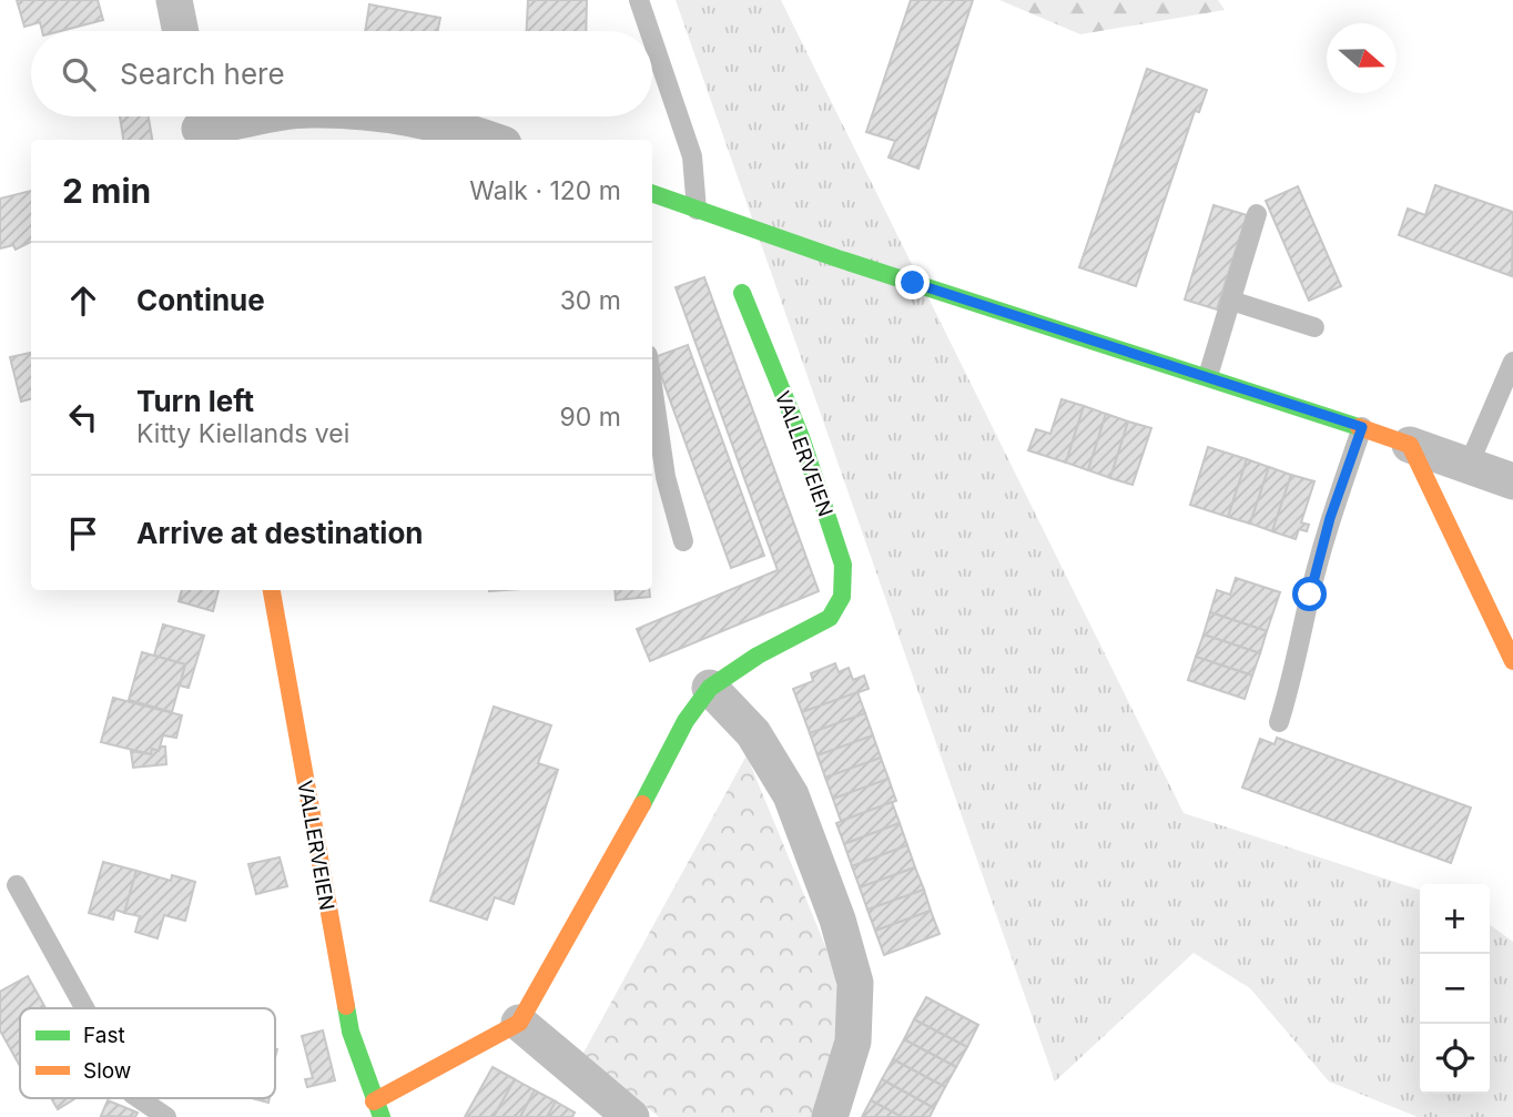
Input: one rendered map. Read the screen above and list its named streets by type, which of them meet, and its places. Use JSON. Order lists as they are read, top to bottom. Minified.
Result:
{"streets":{"street":["VALLERVEIEN"]},"legend":["Fast","Slow"],"north":"right","page":{"search":"Search here","heading":["2 min","Walk · 120 m"],"list":[["Continue","30 m"],["Turn left","Kitty Kiellands vei","90 m"],"Arrive at destination"],"map_buttons":["+","−"]}}
